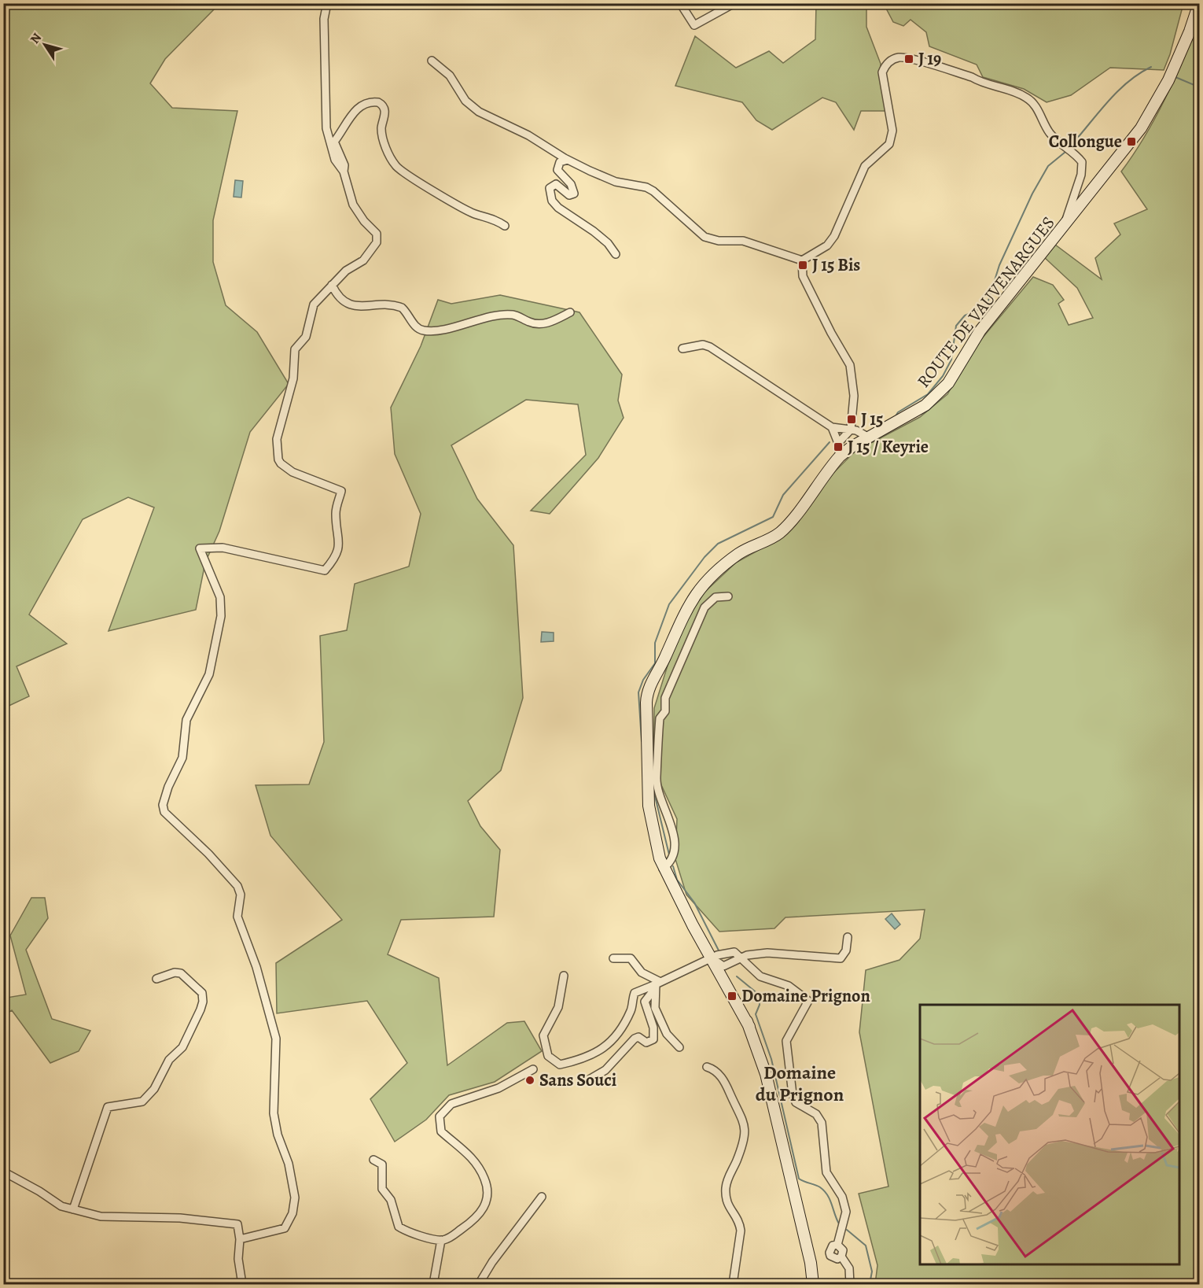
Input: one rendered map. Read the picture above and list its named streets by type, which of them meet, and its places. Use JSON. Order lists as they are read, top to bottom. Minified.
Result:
{"streets":{"main road":["ROUTE DE VAUVENARGUES"]},"districts":["Domaine du Prignon"],"places":{"transit":["J 19","Collongue","J 15 Bis","J 15","J 15 / Keyrie","Domaine Prignon"],"other":["Sans Souci"]},"north":"top left"}
